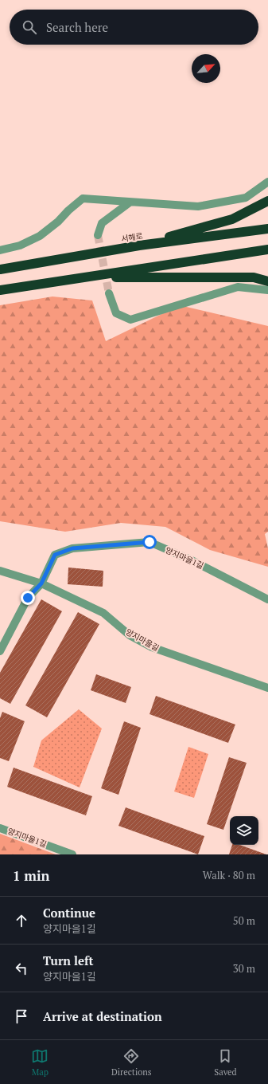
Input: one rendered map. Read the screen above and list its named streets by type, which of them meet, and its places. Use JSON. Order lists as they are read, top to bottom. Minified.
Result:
{"streets":{"highway":["서해로"],"street":["양지마을1길","양지마을길"]},"crossings":[["양지마을1길","양지마을길"]],"north":"top right","page":{"search":"Search here","heading":["1 min","Walk · 80 m"],"list":[["Continue","양지마을1길","50 m"],["Turn left","양지마을1길","30 m"],"Arrive at destination"],"nav":["Map","Directions","Saved"]}}
